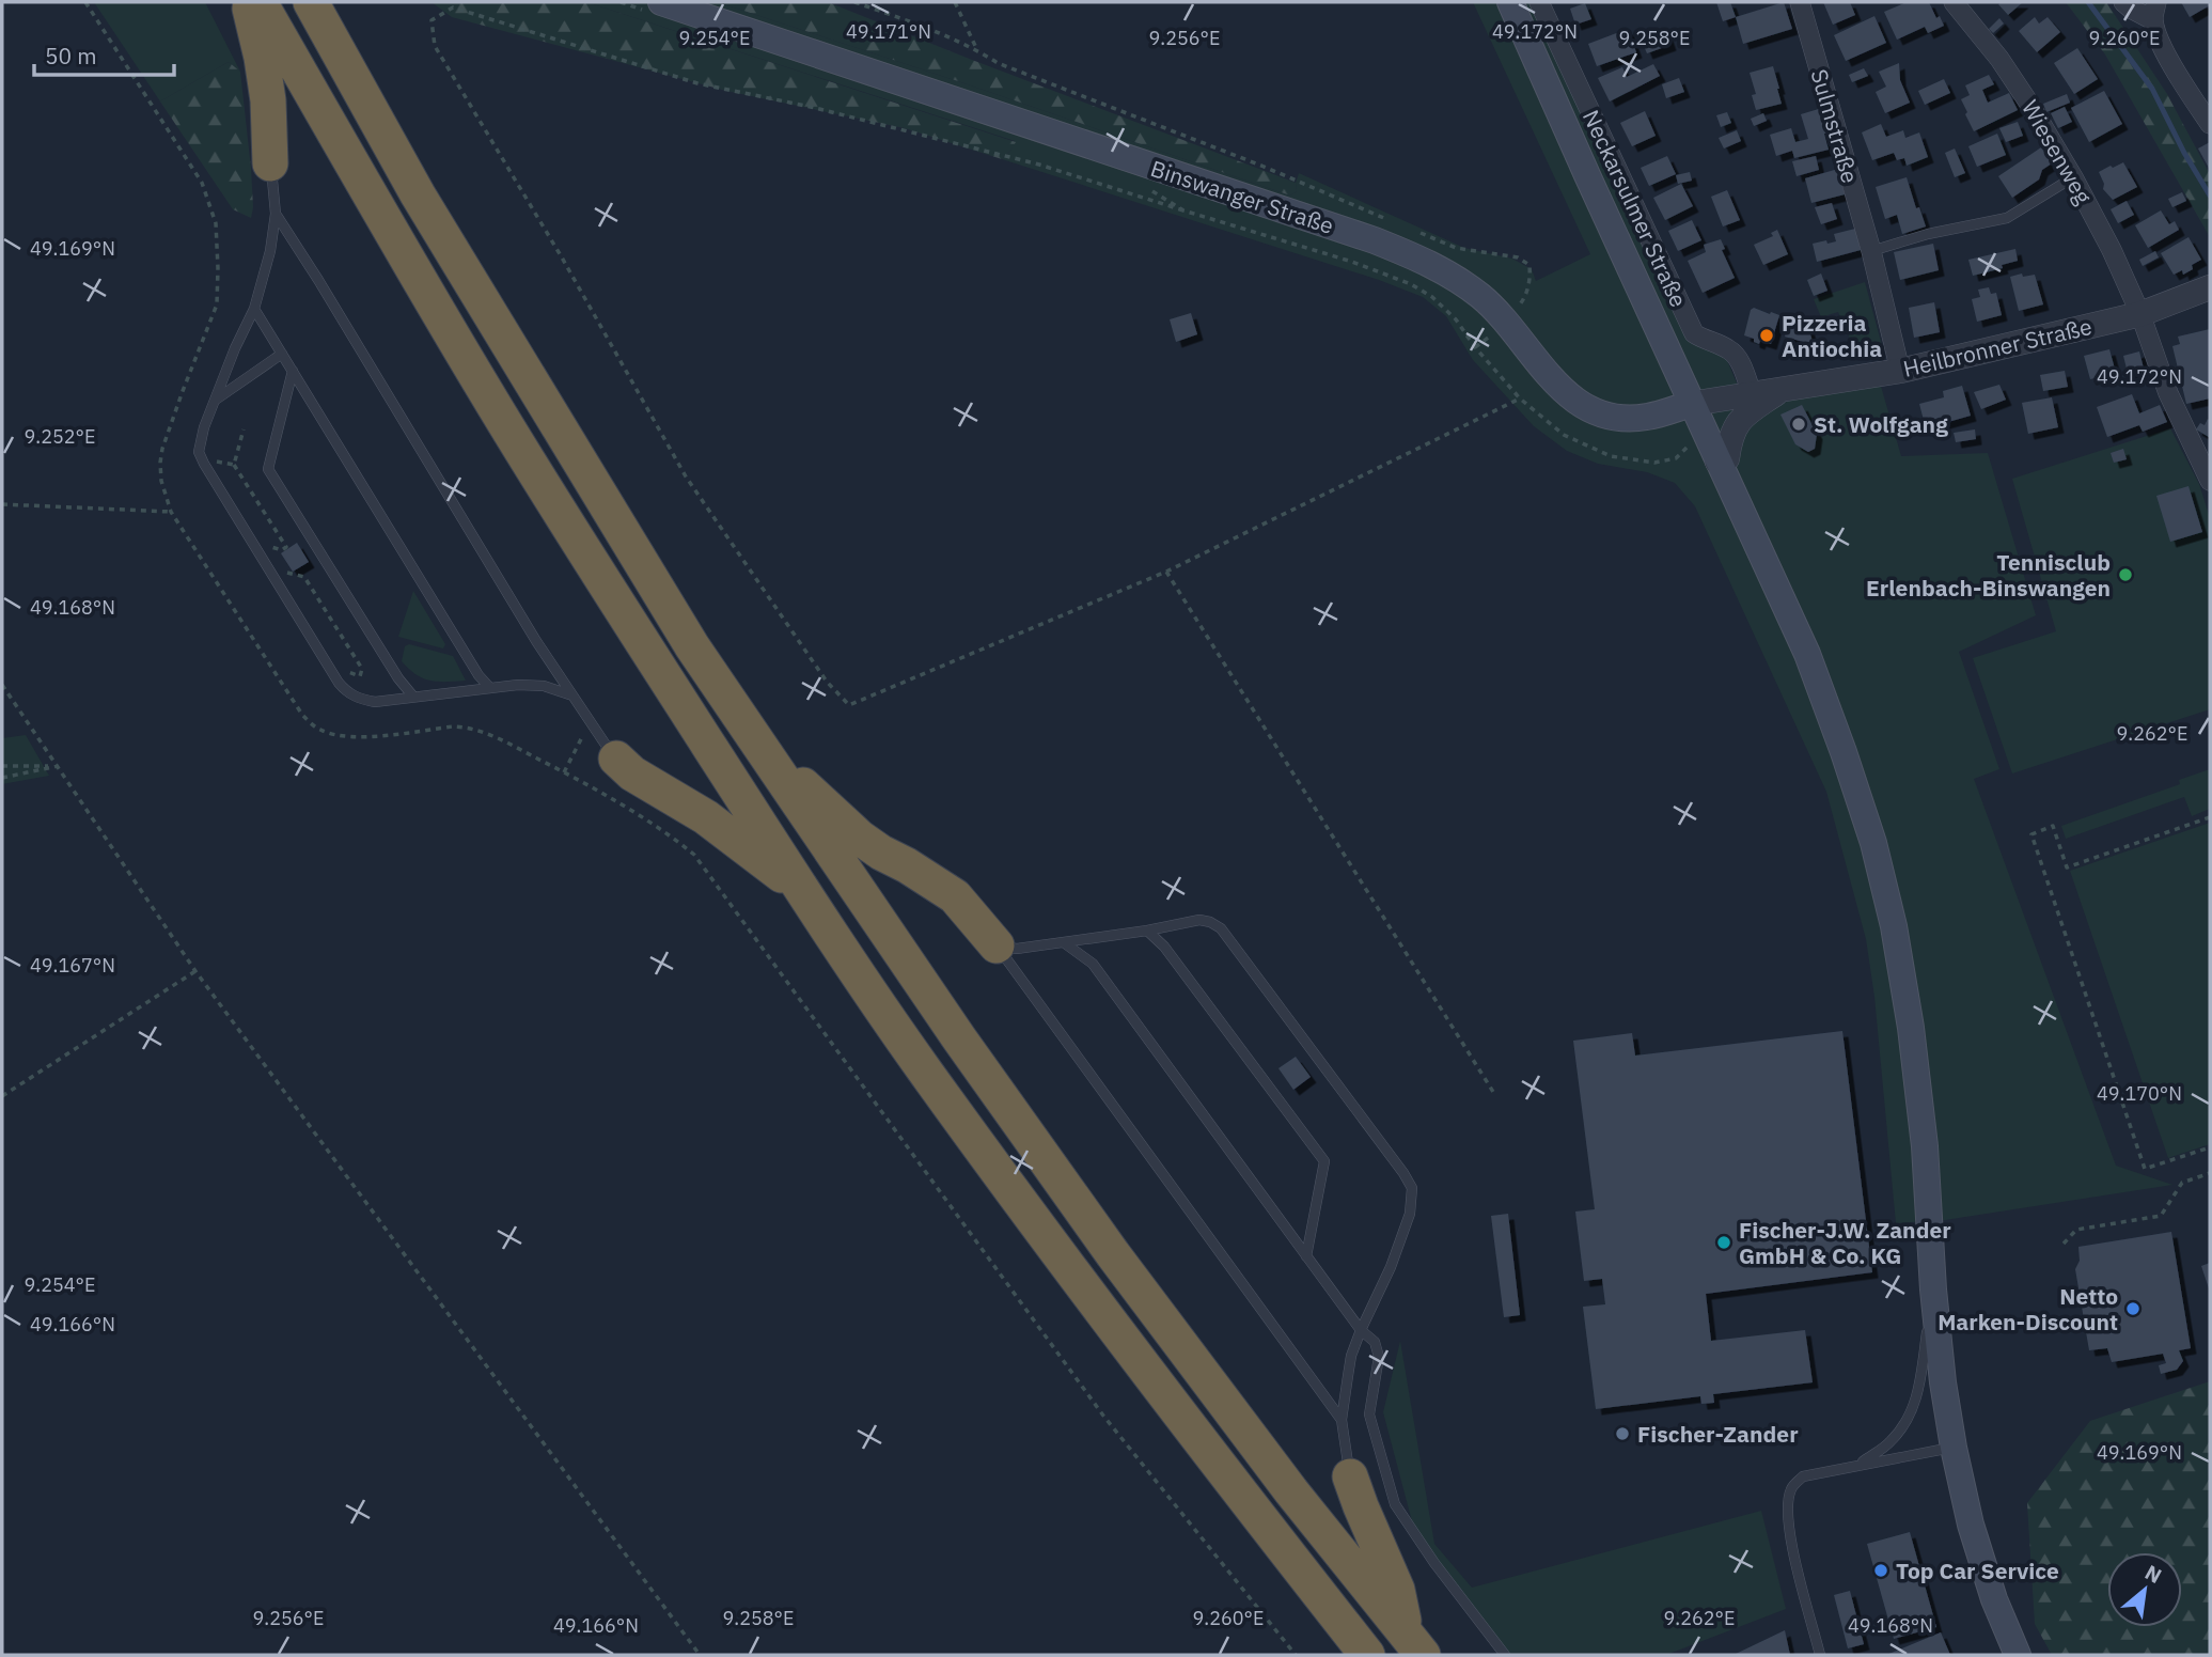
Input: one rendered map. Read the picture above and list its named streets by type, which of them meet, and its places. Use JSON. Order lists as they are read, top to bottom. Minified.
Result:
{"streets":{"main road":["Binswanger Straße"],"street":["Sulmstraße","Wiesenweg","Neckarsulmer Straße","Heilbronner Straße"]},"crossings":[["Sulmstraße","Heilbronner Straße"],["Wiesenweg","Heilbronner Straße"],["Binswanger Straße","Heilbronner Straße"],["Neckarsulmer Straße","Heilbronner Straße"]],"places":["Pizzeria Antiochia","St. Wolfgang","Tennisclub Erlenbach-Binswangen","Fischer-J.W. Zander GmbH & Co. KG","Netto Marken-Discount","Fischer-Zander","Top Car Service"],"scale_bar":"50 m","north":"top right","coordinates":["49.171°N","49.172°N","9.254°E","9.256°E","9.258°E","9.260°E","49.169°N","9.252°E","49.168°N","9.262°E","49.167°N","49.170°N","49.166°N"]}
